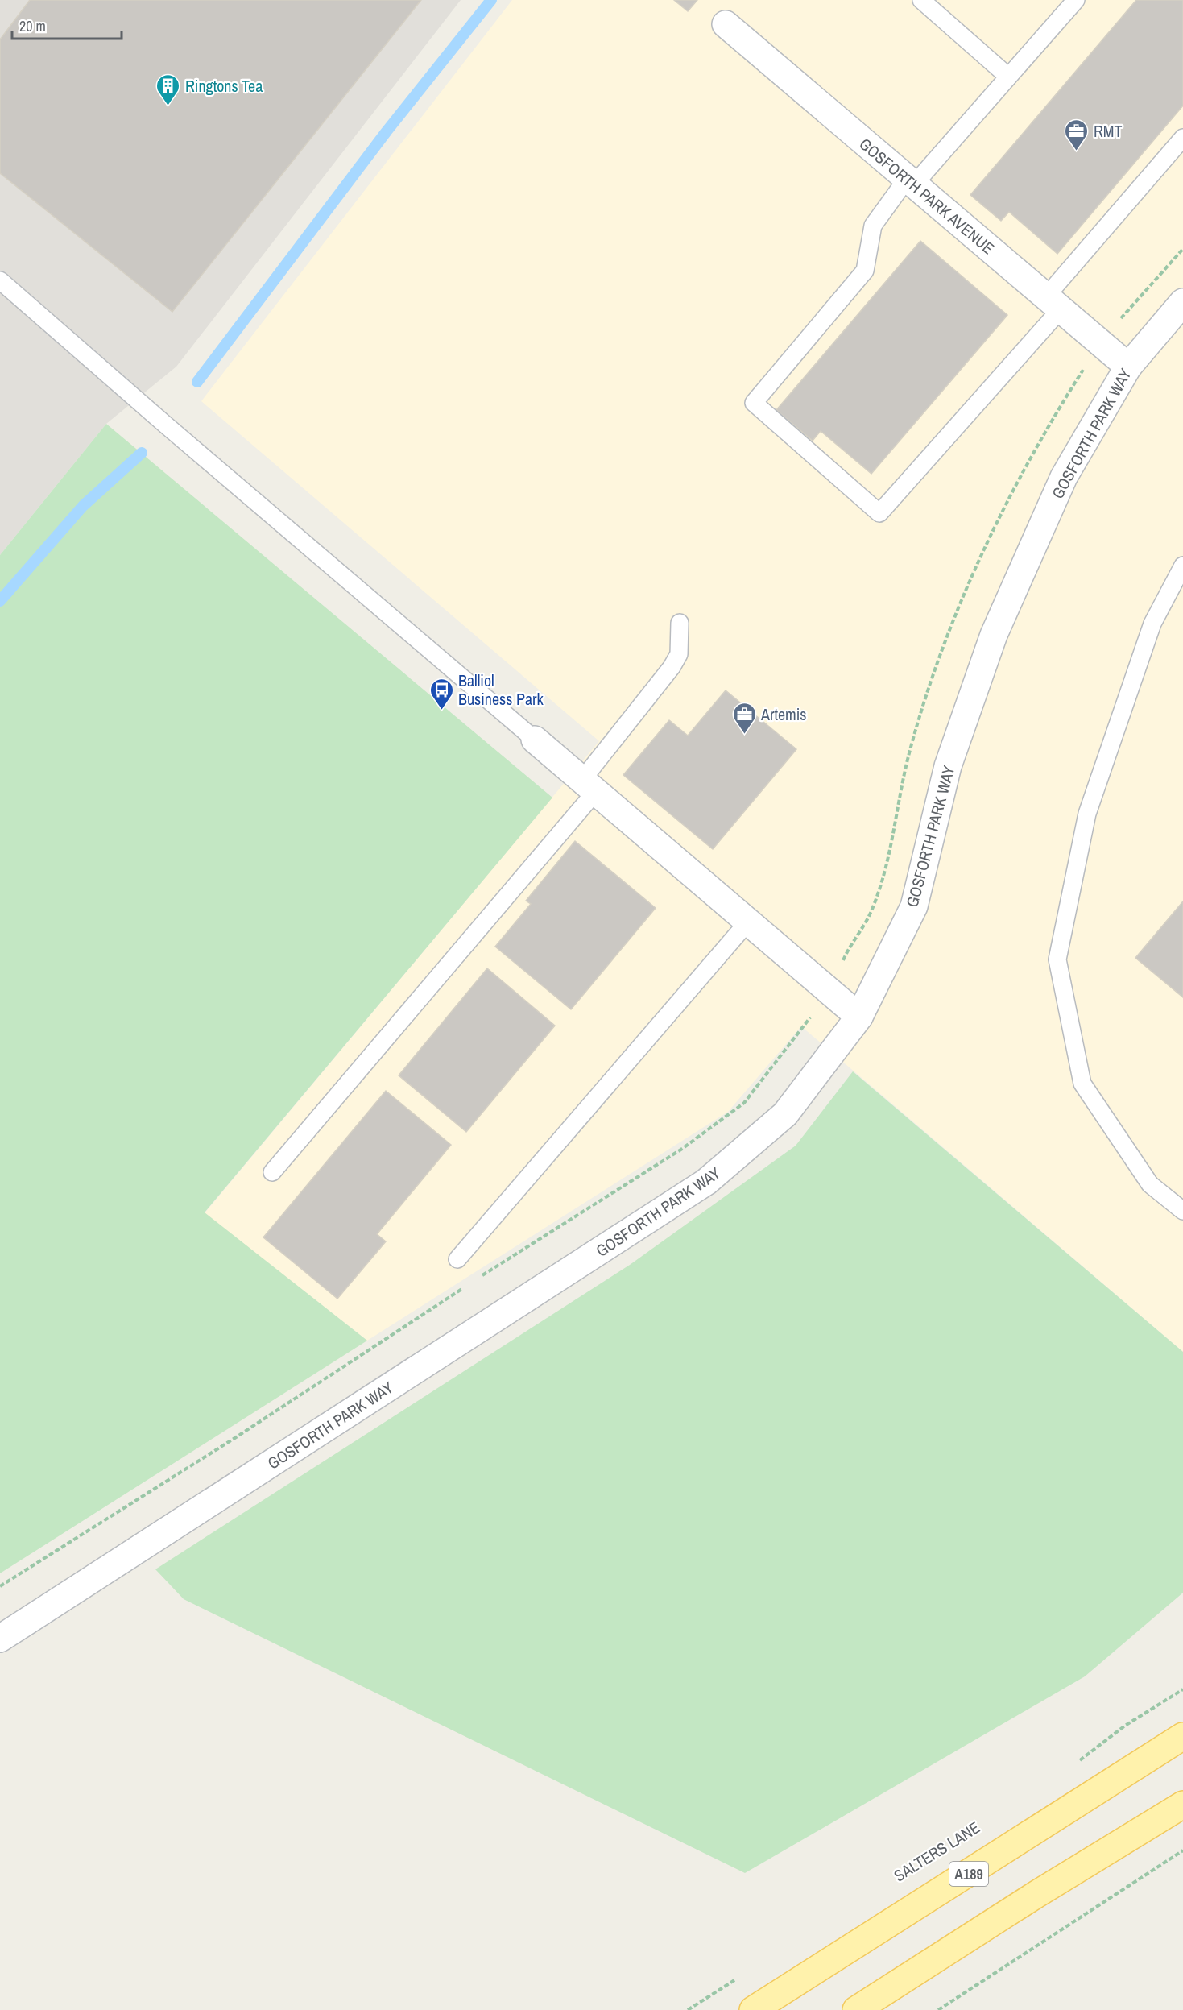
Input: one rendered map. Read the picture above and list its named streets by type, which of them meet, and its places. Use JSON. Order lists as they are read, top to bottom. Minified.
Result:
{"streets":{"main road":["A189"],"street":["GOSFORTH PARK AVENUE","GOSFORTH PARK WAY"]},"crossings":[["GOSFORTH PARK AVENUE","GOSFORTH PARK WAY"]],"places":{"building":["Ringtons Tea"],"office":["RMT","Artemis"],"bus stop":["Balliol Business Park"]},"scale_bar":"20 m"}
